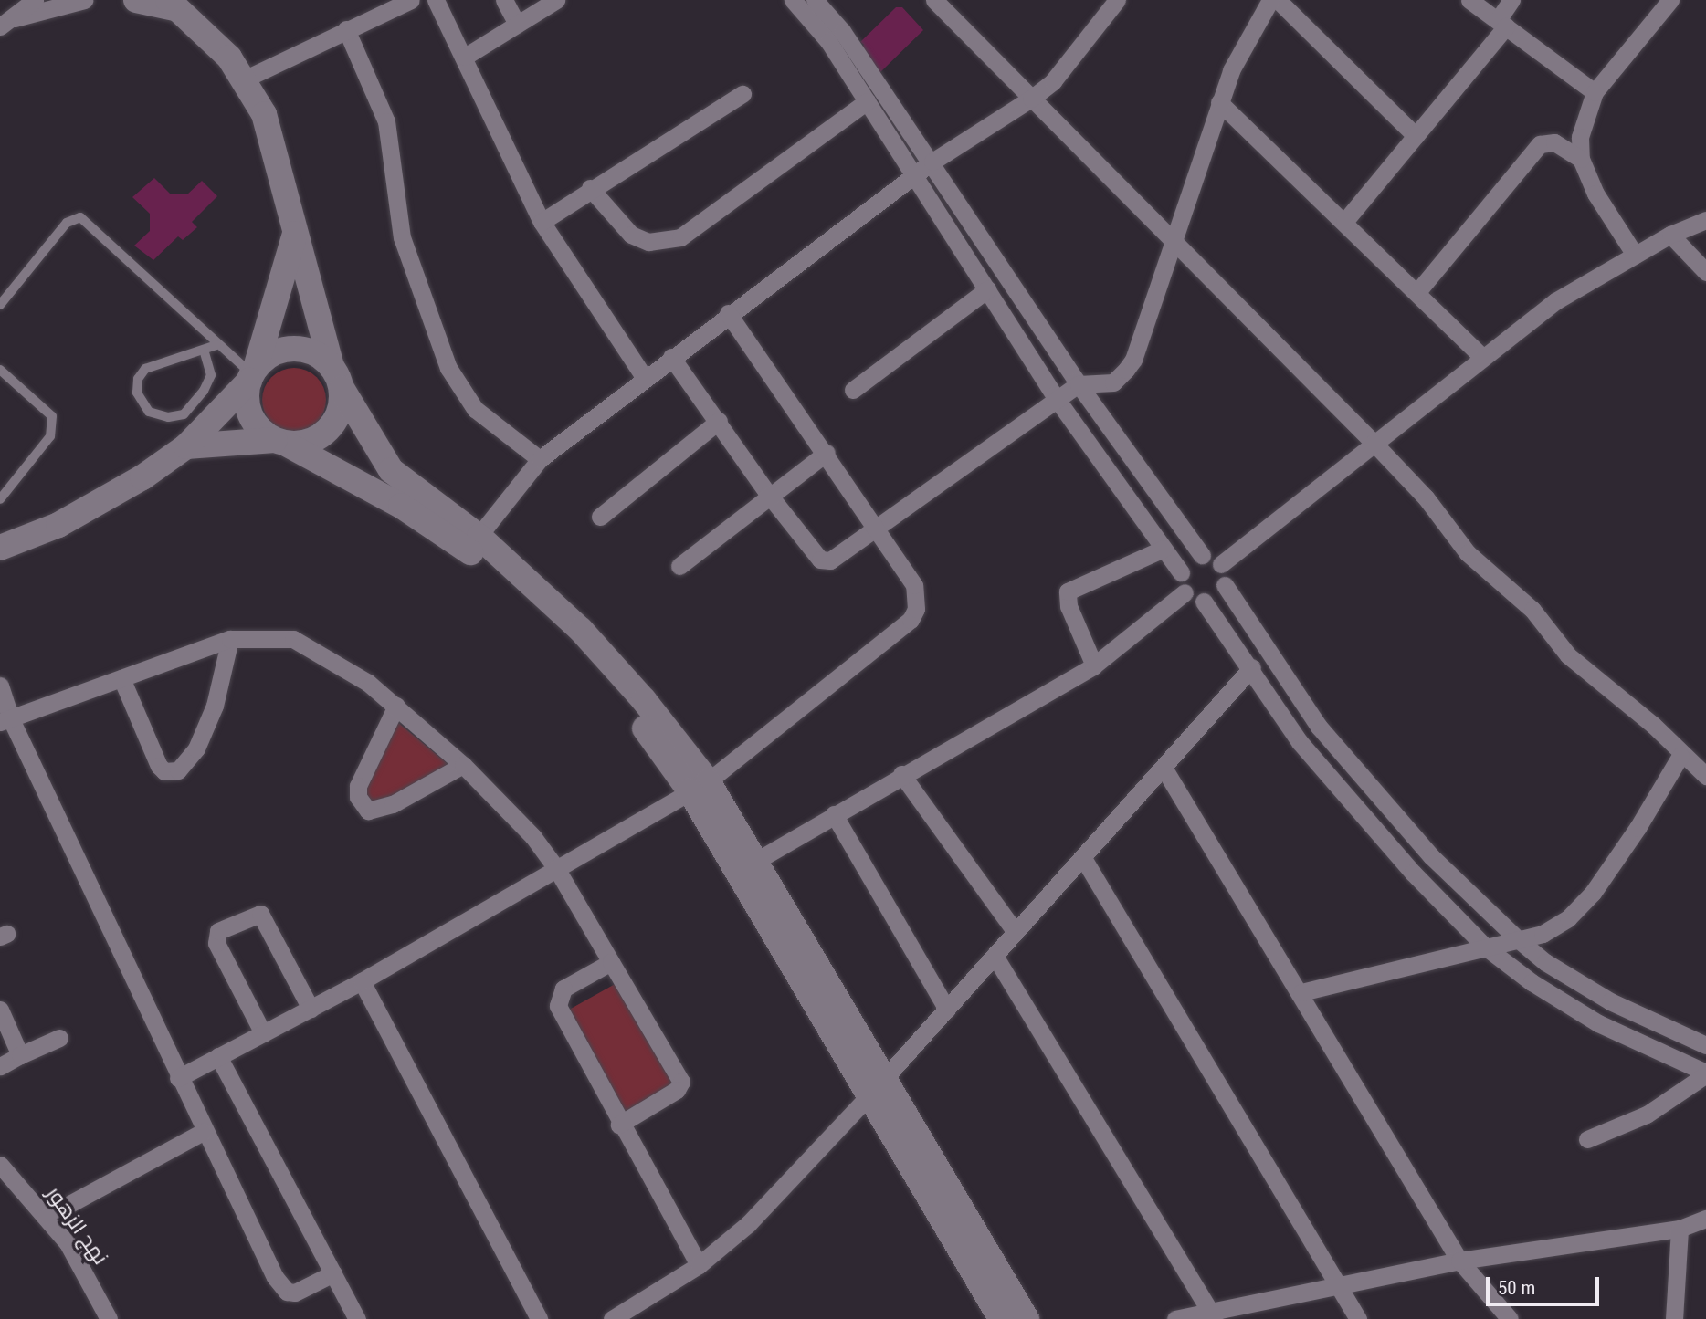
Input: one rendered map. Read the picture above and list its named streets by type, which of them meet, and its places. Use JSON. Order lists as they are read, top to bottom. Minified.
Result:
{"streets":{"street":["نهج الزهور"]},"scale_bar":"50 m"}
